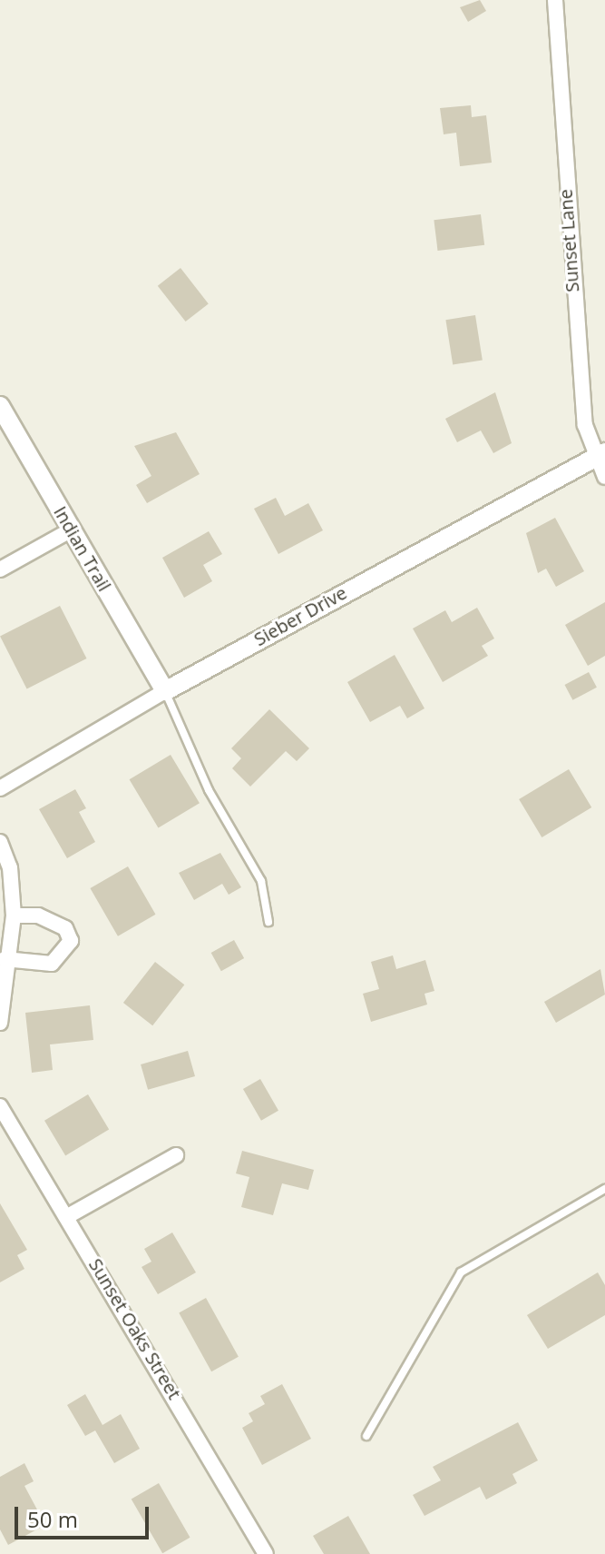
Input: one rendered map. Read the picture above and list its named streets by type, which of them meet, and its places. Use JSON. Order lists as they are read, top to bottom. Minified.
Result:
{"streets":{"street":["Sunset Lane","Indian Trail","Sieber Drive","Sunset Oaks Street"]},"crossings":[["Sunset Lane","Sieber Drive"],["Indian Trail","Sieber Drive"]],"scale_bar":"50 m"}
